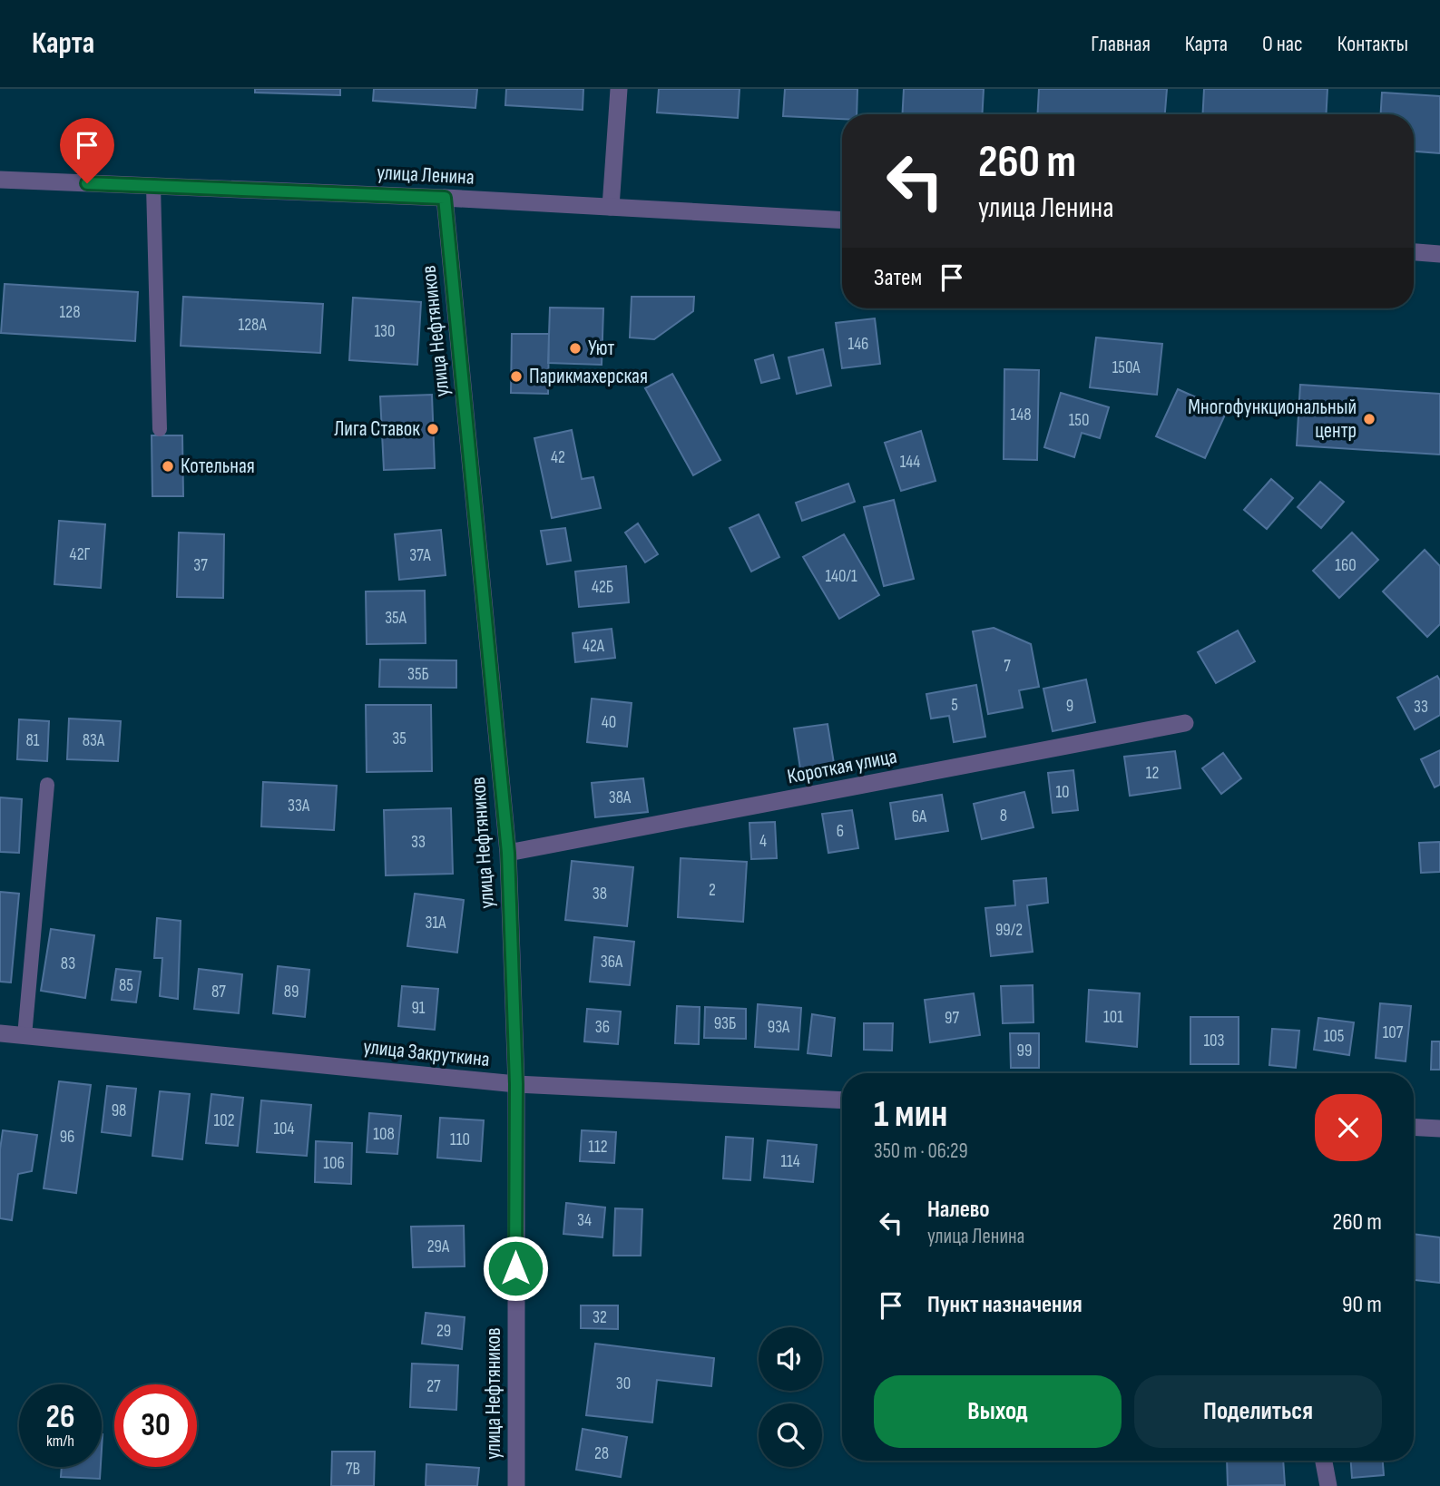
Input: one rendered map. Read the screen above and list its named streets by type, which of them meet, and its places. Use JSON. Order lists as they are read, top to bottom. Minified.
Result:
{"streets":{"street":["улица Ленина","улица Нефтяников","Короткая улица","улица Закруткина"]},"crossings":[["улица Ленина","улица Нефтяников"],["улица Нефтяников","Короткая улица"],["улица Нефтяников","улица Закруткина"]],"places":["Уют","Парикмахерская","Многофункциональный центр","Лига Ставок","Котельная"],"house_numbers":["128","128А","130","146","150А","148","150","42","144","42Г","37А","37","160","140/1","42Б","35А","42А","7","35Б","5","9","33","40","35","81","83А","12","10","38А","33А","8","6А","6","4","33","2","38","31А","99/2","36А","83","85","87","89","91","101","97","93Б","36","93А","107","105","103","99","98","102","104","108","96","110","112","114","106","34","29А","32","29","30","27","28","7В"],"page":{"header":"Карта","nav":["Главная","Карта","О нас","Контакты"],"turn":["260 m","улица Ленина"],"then":"Затем","heading":["1 мин","350 m · 06:29"],"list":[{"name":"Налево","note":"улица Ленина","value":"260 m"},{"name":"Пункт назначения","value":"90 m"}],"buttons":["Выход","Поделиться"],"speed":"26 km/h","limit":"30"}}
